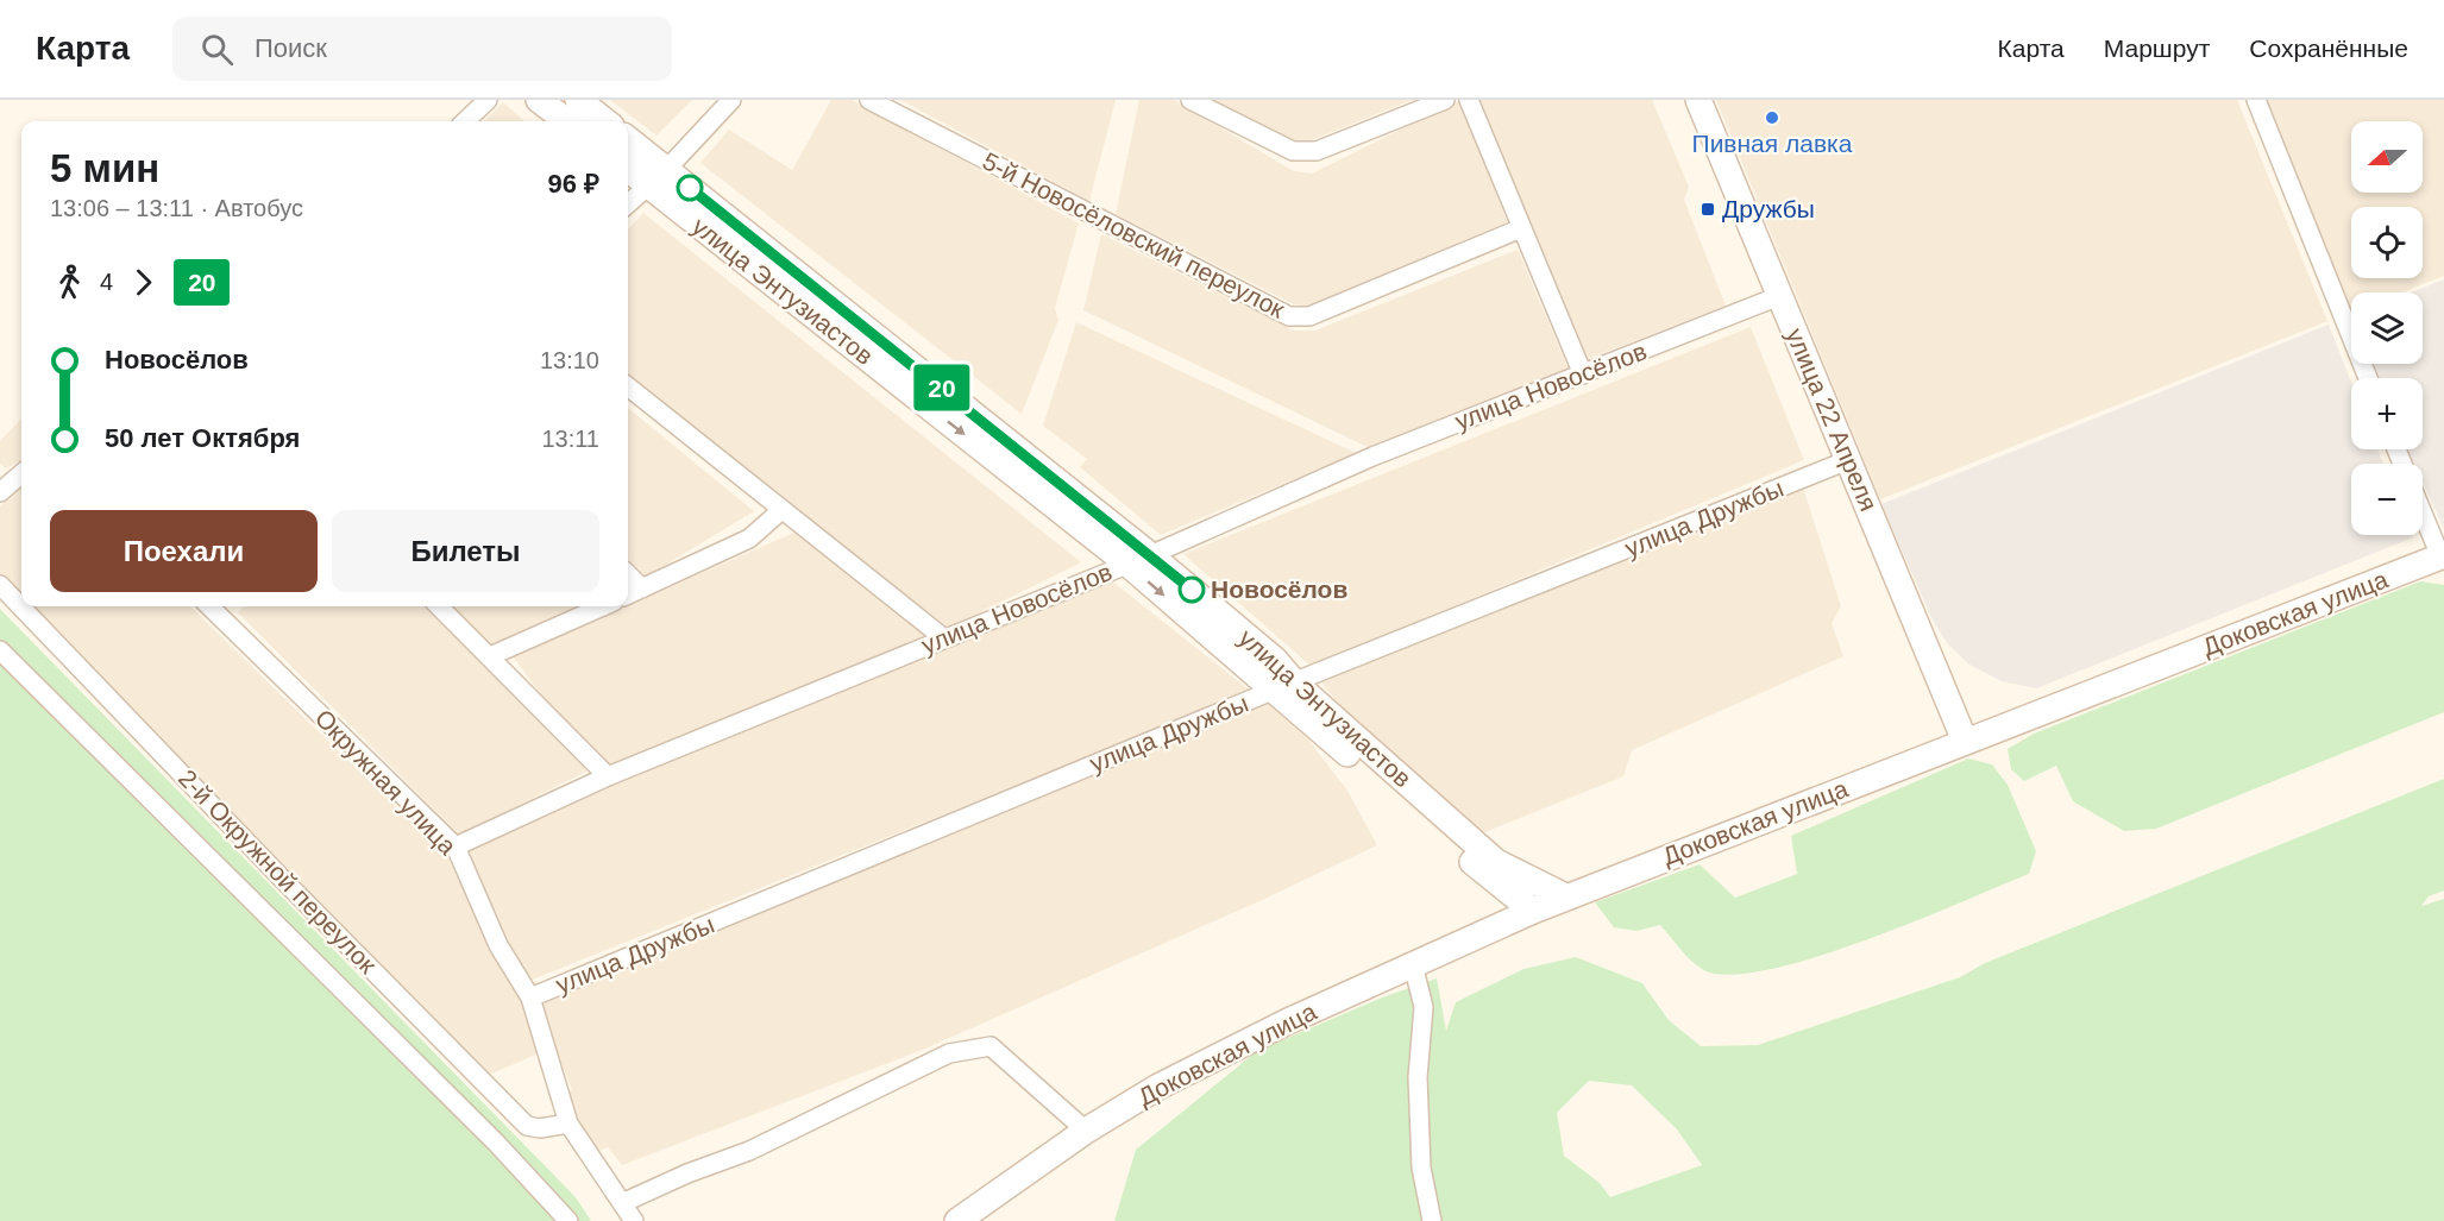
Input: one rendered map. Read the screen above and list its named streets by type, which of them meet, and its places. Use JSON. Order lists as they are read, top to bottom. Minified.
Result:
{"streets":{"main road":["улица Энтузиастов","улица 22 Апреля","Доковская улица"],"street":["5-й Новосёловский переулок","улица Новосёлов","улица Дружбы","Окружная улица","2-й Окружной переулок"]},"crossings":[["улица Энтузиастов","улица Новосёлов"],["улица Энтузиастов","улица Дружбы"],["улица Энтузиастов","Доковская улица"],["улица Новосёлов","улица 22 Апреля"],["улица Новосёлов","Окружная улица"],["улица 22 Апреля","улица Дружбы"],["улица 22 Апреля","Доковская улица"],["улица Дружбы","Окружная улица"],["Окружная улица","2-й Окружной переулок"]],"places":{"other":["Пивная лавка","Новосёлов"],"transit":["Дружбы"]},"lines":["bus line 20"],"north":"left","page":{"header":"Карта","search":"Поиск","nav":["Карта","Маршрут","Сохранённые"],"on_map":"20","map_buttons":["+","−"],"heading":["5 мин","13:06 – 13:11 · Автобус","96 ₽"],"legs":["4","20"],"list":[{"name":"Новосёлов","value":"13:10"},{"name":"50 лет Октября","value":"13:11"}],"buttons":["Поехали","Билеты"]}}
